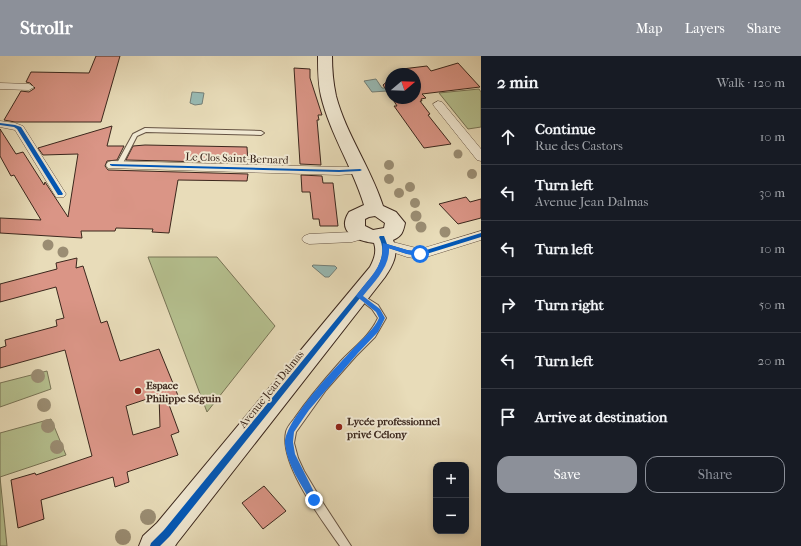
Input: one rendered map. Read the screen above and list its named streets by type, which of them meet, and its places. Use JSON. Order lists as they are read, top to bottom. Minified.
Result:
{"streets":{"street":["Le Clos Saint-Bernard","Avenue Jean Dalmas"]},"places":["Espace Philippe Séguin","Lycée professionnel privé Célony"],"north":"right","page":{"header":"Strollr","nav":["Map","Layers","Share"],"heading":["2 min","Walk · 120 m"],"list":[["Continue","Rue des Castors","10 m"],["Turn left","Avenue Jean Dalmas","30 m"],["Turn left","10 m"],["Turn right","50 m"],["Turn left","20 m"],"Arrive at destination"],"buttons":["Save","Share"],"map_buttons":["+","−"]}}
